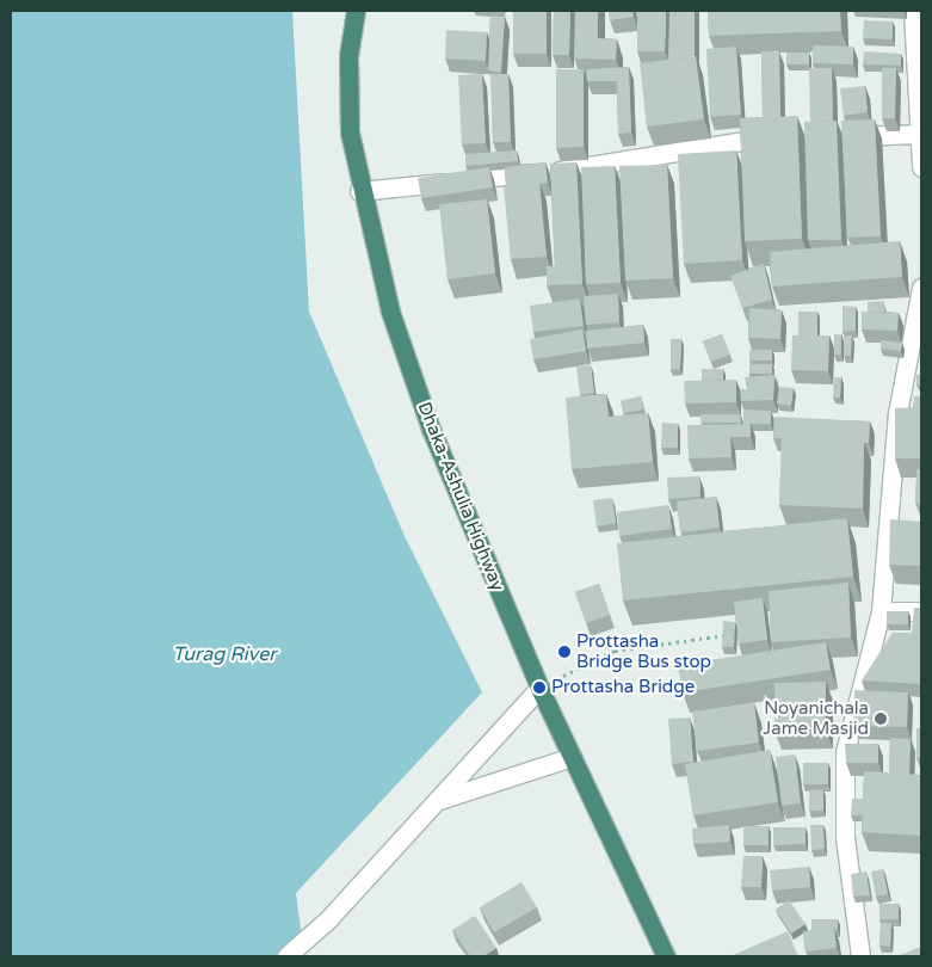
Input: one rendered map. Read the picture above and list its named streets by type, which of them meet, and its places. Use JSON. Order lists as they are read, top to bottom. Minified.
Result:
{"streets":{"highway":["Dhaka-Ashulia Highway"]},"water":["Turag River"],"places":["Prottasha Bridge Bus stop","Prottasha Bridge","Noyanichala Jame Masjid"]}
